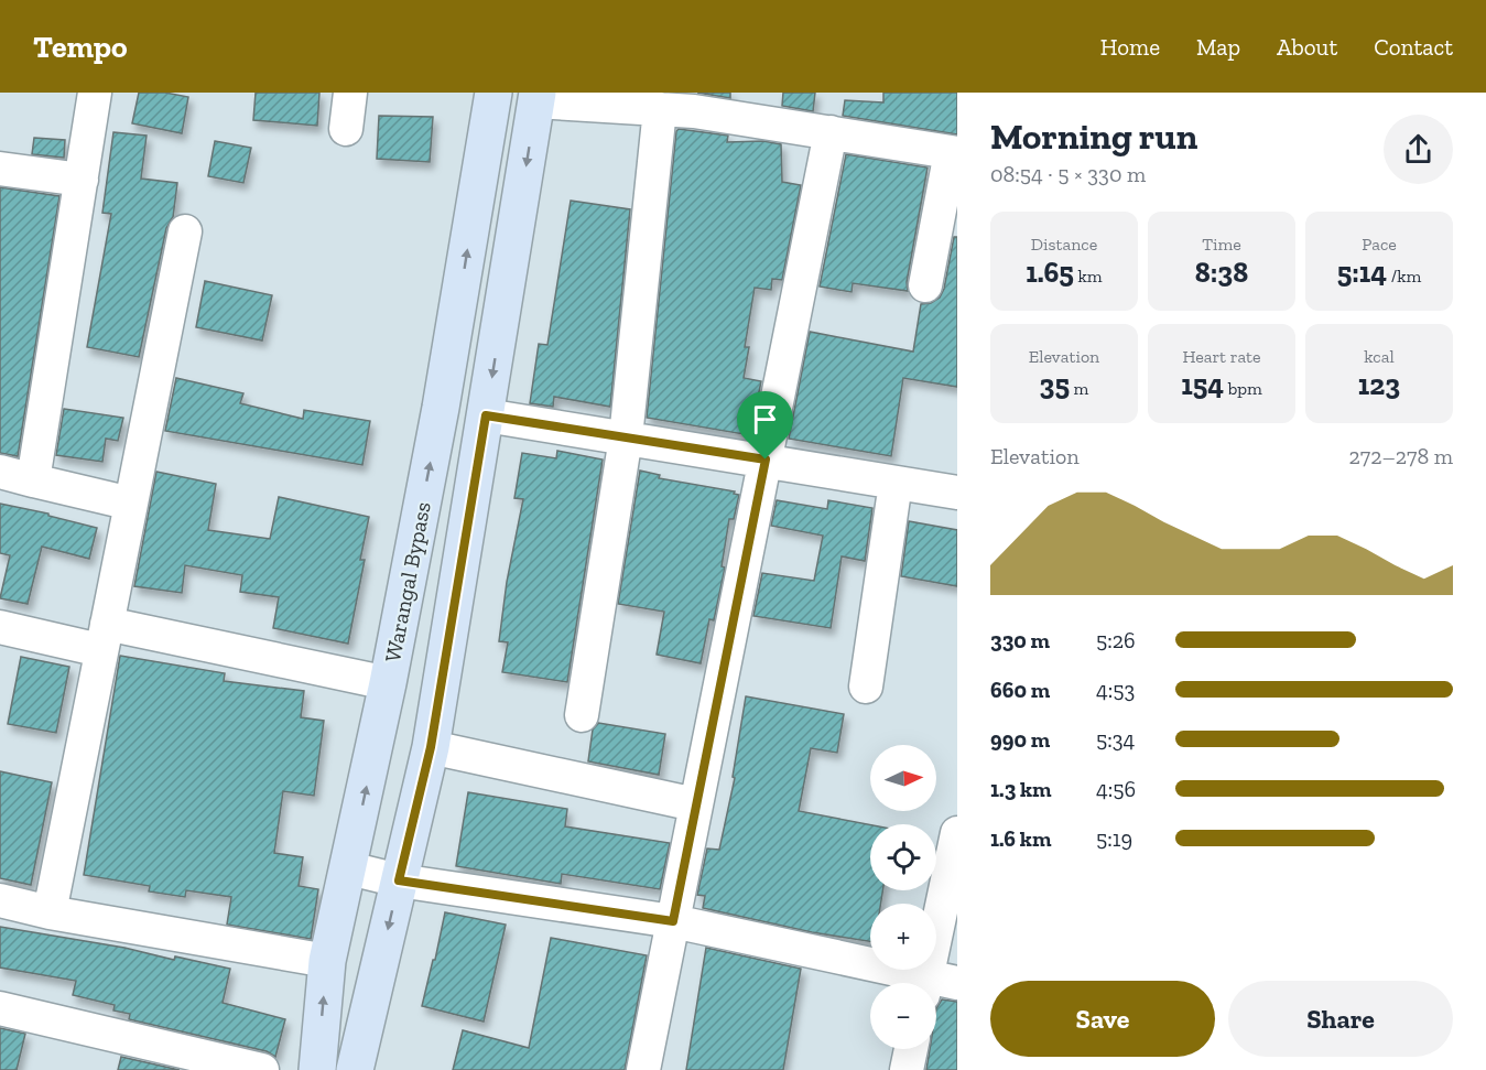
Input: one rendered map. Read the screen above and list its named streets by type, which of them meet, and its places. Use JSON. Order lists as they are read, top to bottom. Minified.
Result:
{"streets":{"main road":["Warangal Bypass"]},"north":"right","page":{"header":"Tempo","nav":["Home","Map","About","Contact"],"heading":["Morning run","08:54 · 5 × 330 m"],"stats":[["Distance","1.65 km"],["Time","8:38"],["Pace","5:14 /km"],["Elevation","35 m"],["Heart rate","154 bpm"],["kcal","123"]],"chart":["Elevation","272–278 m"],"list":[{"name":"330 m","note":"5:26"},{"name":"660 m","note":"4:53"},{"name":"990 m","note":"5:34"},{"name":"1.3 km","note":"4:56"},{"name":"1.6 km","note":"5:19"}],"map_buttons":["+","−"],"buttons":["Save","Share"]}}
